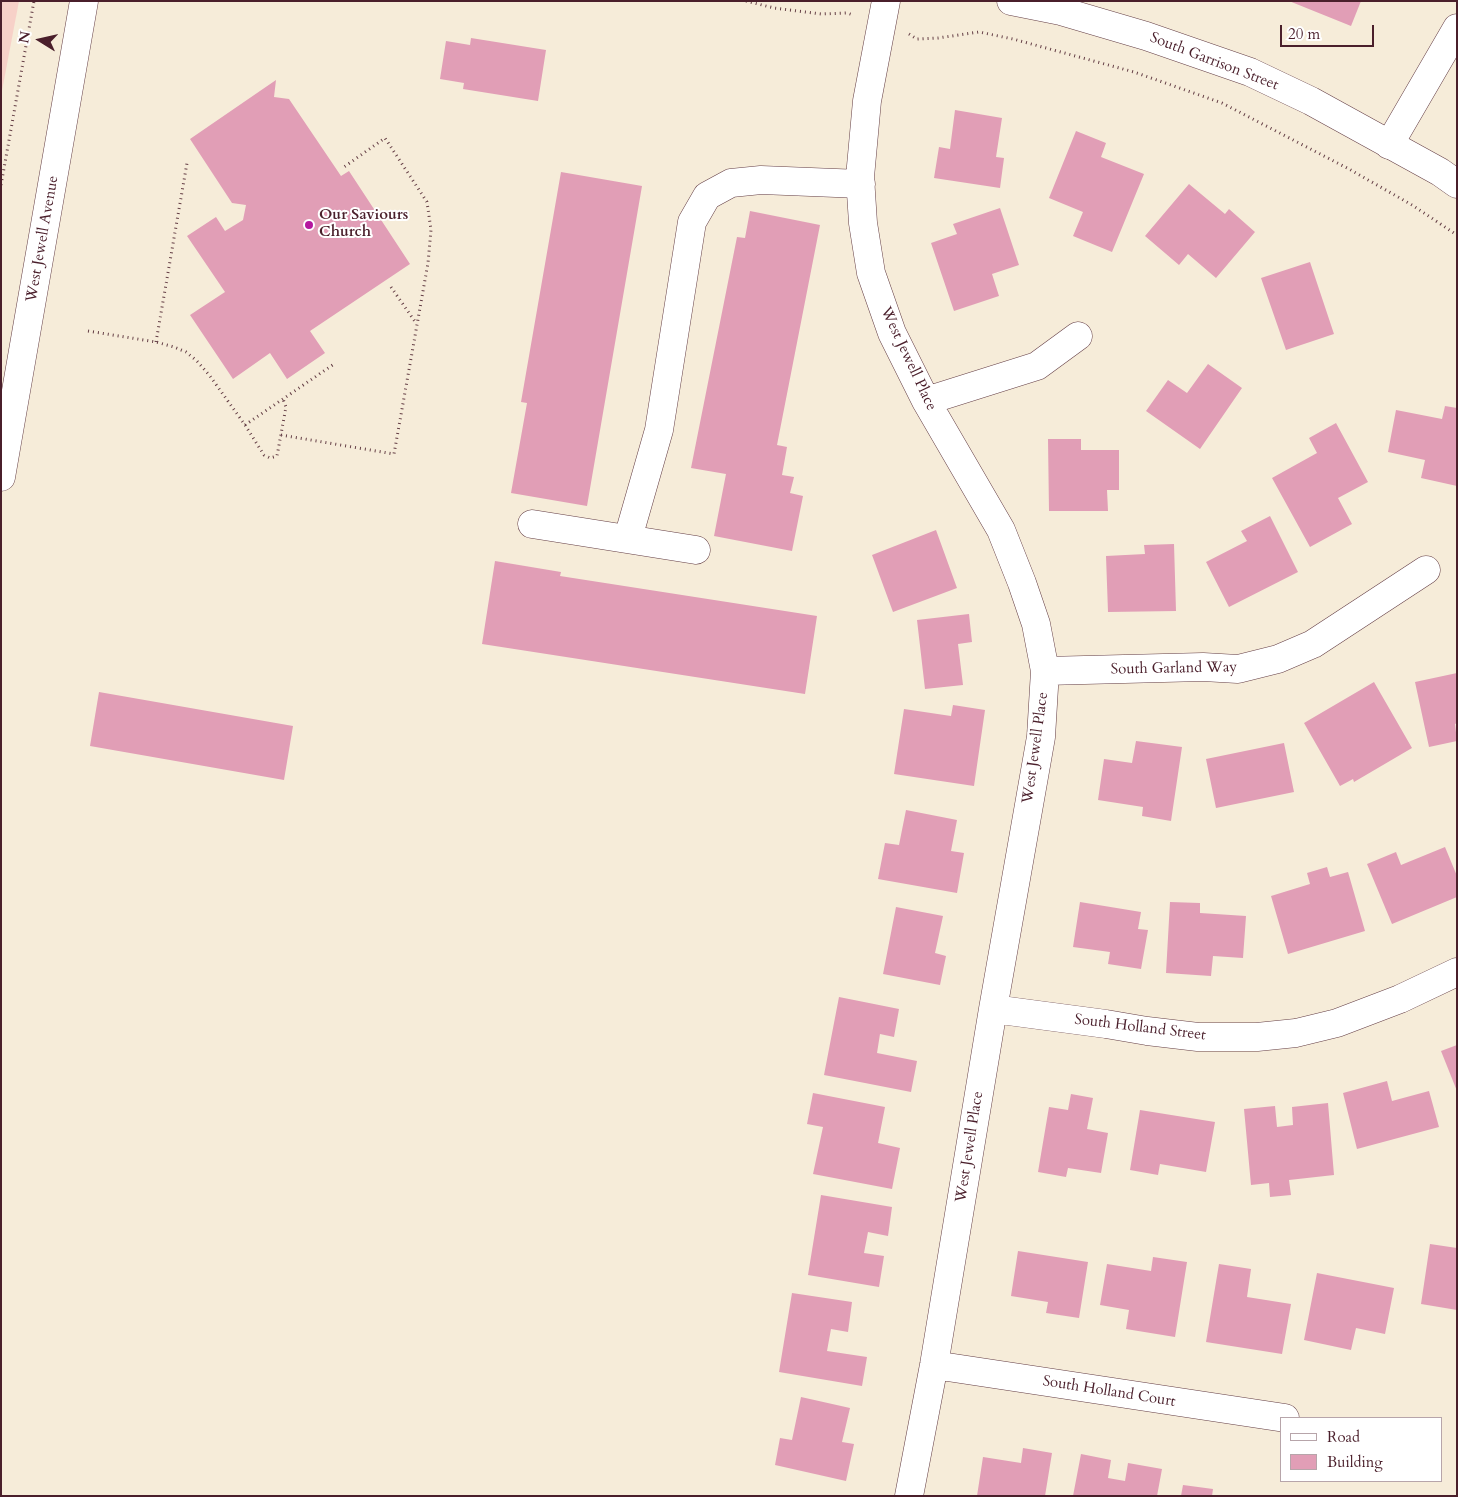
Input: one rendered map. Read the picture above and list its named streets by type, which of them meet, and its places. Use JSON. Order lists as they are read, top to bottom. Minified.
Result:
{"streets":{"street":["South Garrison Street","West Jewell Avenue","West Jewell Place","South Garland Way","South Holland Street","South Holland Court"]},"crossings":[["West Jewell Place","South Garland Way"],["West Jewell Place","South Holland Street"],["West Jewell Place","South Holland Court"]],"places":["Our Saviours Church"],"legend":["Road","Building"],"scale_bar":"20 m","north":"left"}
